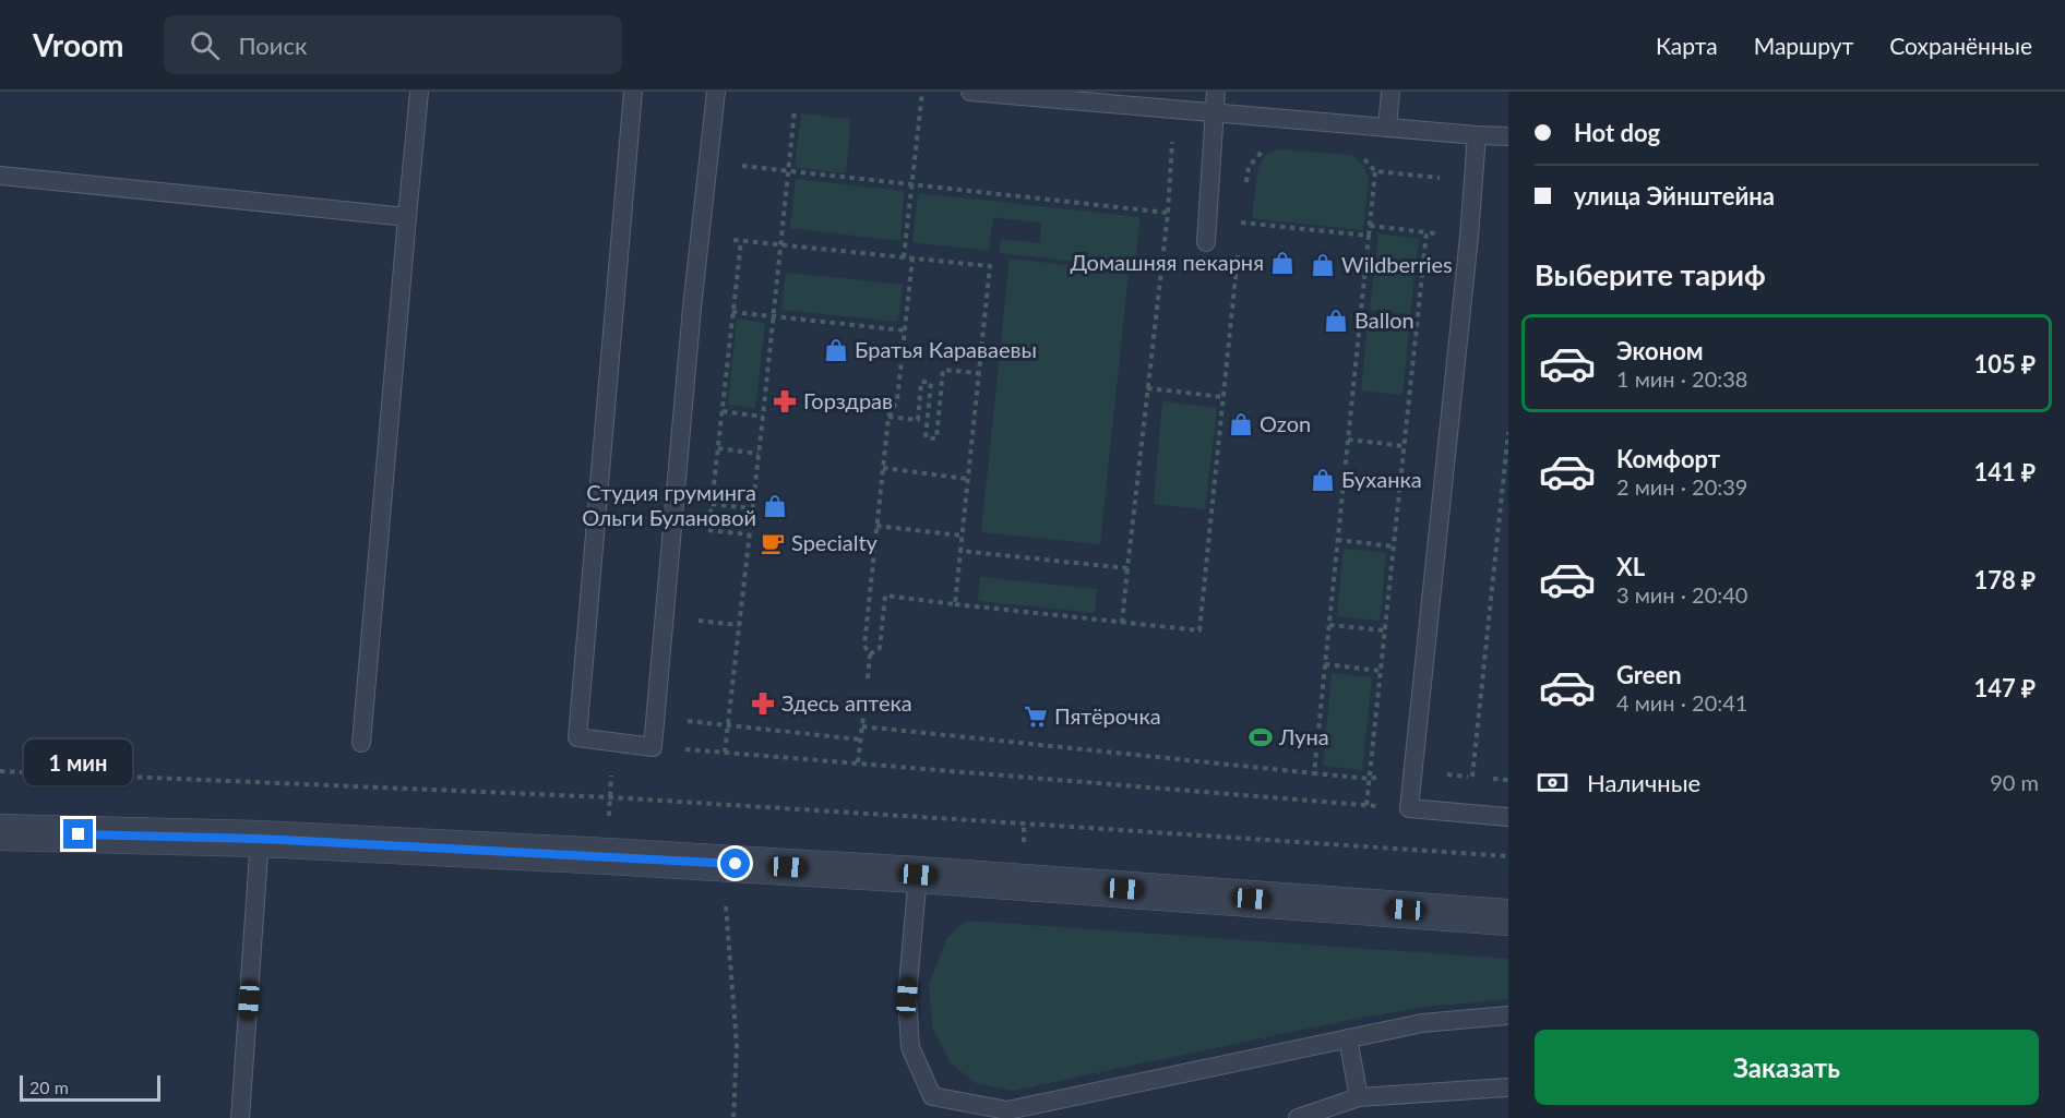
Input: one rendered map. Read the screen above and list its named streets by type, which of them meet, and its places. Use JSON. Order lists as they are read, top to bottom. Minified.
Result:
{"places":{"shop":["Домашняя пекарня","Wildberries","Ballon","Братья Караваевы","Ozon","Буханка","Студия груминга Ольги Булановой"],"pharmacy":["Горздрав","Здесь аптека"],"cafe":["Specialty"],"supermarket":["Пятёрочка"],"sports":["Луна"]},"scale_bar":"20 m","page":{"header":"Vroom","search":"Поиск","nav":["Карта","Маршрут","Сохранённые"],"banner":["Hot dog","улица Эйнштейна"],"heading":"Выберите тариф","list":[{"name":"Эконом","note":"1 мин · 20:38","value":"105 ₽"},{"name":"Комфорт","note":"2 мин · 20:39","value":"141 ₽"},{"name":"XL","note":"3 мин · 20:40","value":"178 ₽"},{"name":"Green","note":"4 мин · 20:41","value":"147 ₽"}],"bubble":"1 мин","pay":["Наличные","90 m"],"buttons":"Заказать","scale":"20 m"}}
